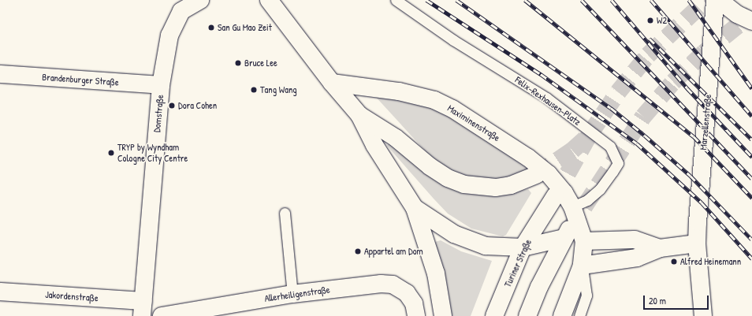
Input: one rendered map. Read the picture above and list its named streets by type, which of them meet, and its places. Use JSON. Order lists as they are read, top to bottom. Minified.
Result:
{"streets":{"street":["Brandenburger Straße","Domstraße","Marzellenstraße","Maximinenstraße","Turiner Straße","Allerheiligenstraße","Jakordenstraße"],"lane":["Felix-Rexhausen-Platz"]},"crossings":[["Brandenburger Straße","Domstraße"],["Felix-Rexhausen-Platz","Maximinenstraße"],["Domstraße","Jakordenstraße"]],"places":["W2","San Gu Mao Zeit","Bruce Lee","Tang Wang","Dora Cohen","TRYP by Wyndham Cologne City Centre","Appartel am Dom","Alfred Heinemann"],"scale_bar":"20 m"}
